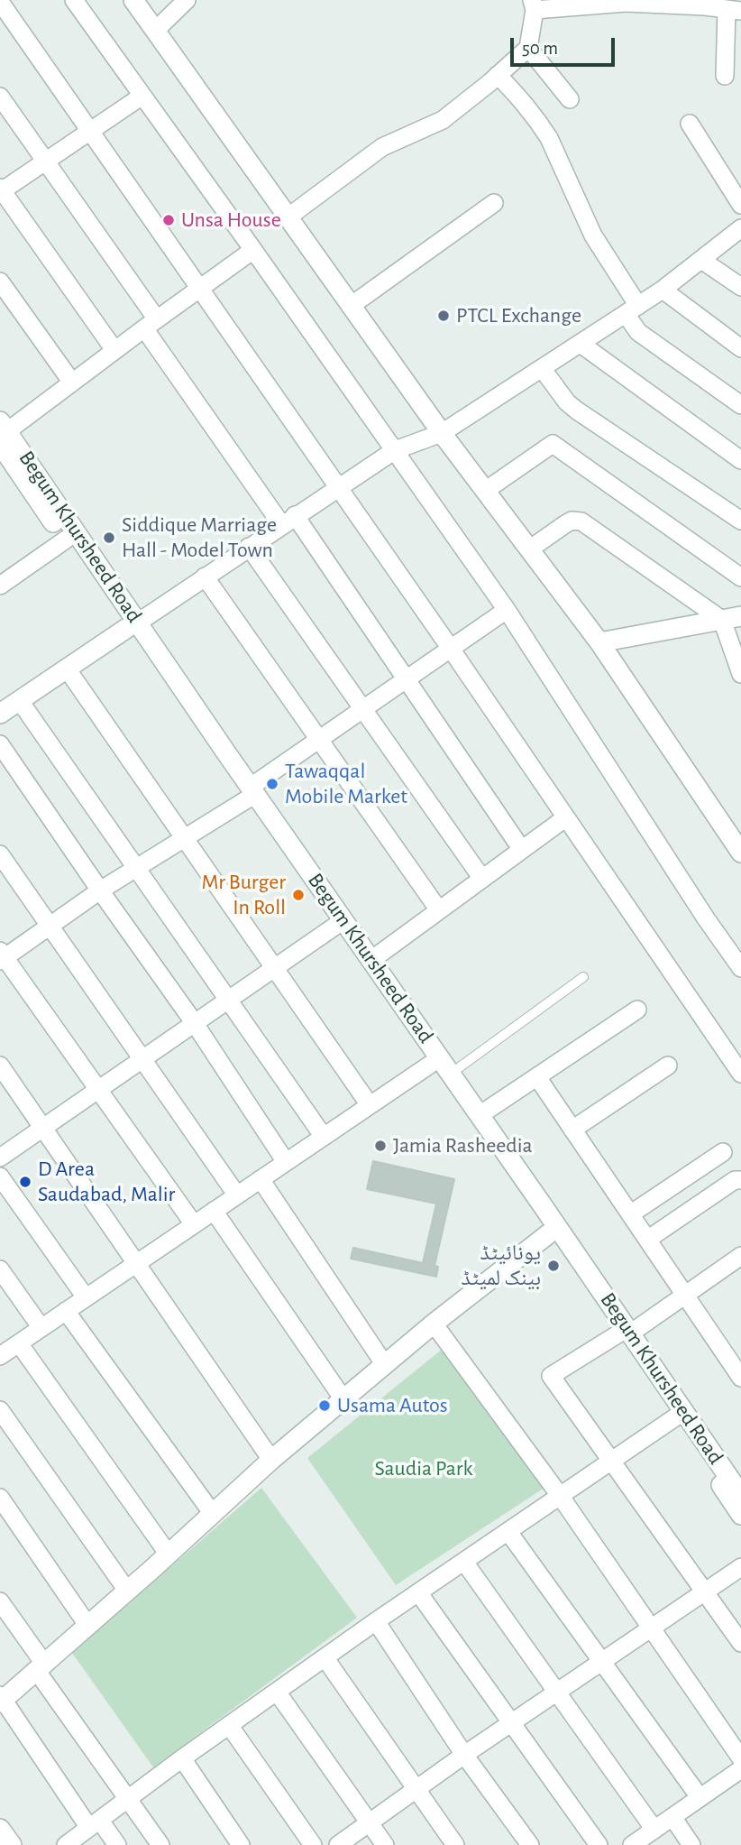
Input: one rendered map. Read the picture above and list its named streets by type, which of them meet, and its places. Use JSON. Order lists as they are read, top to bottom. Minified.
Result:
{"streets":{"main road":["Begum Khursheed Road"]},"parks":["Saudia Park"],"places":["Unsa House","PTCL Exchange","Siddique Marriage Hall - Model Town","Tawaqqal Mobile Market","Mr Burger In Roll","Jamia Rasheedia","D Area Saudabad, Malir","یونائیٹڈ بینک لمیٹڈ","Usama Autos"],"scale_bar":"50 m"}
